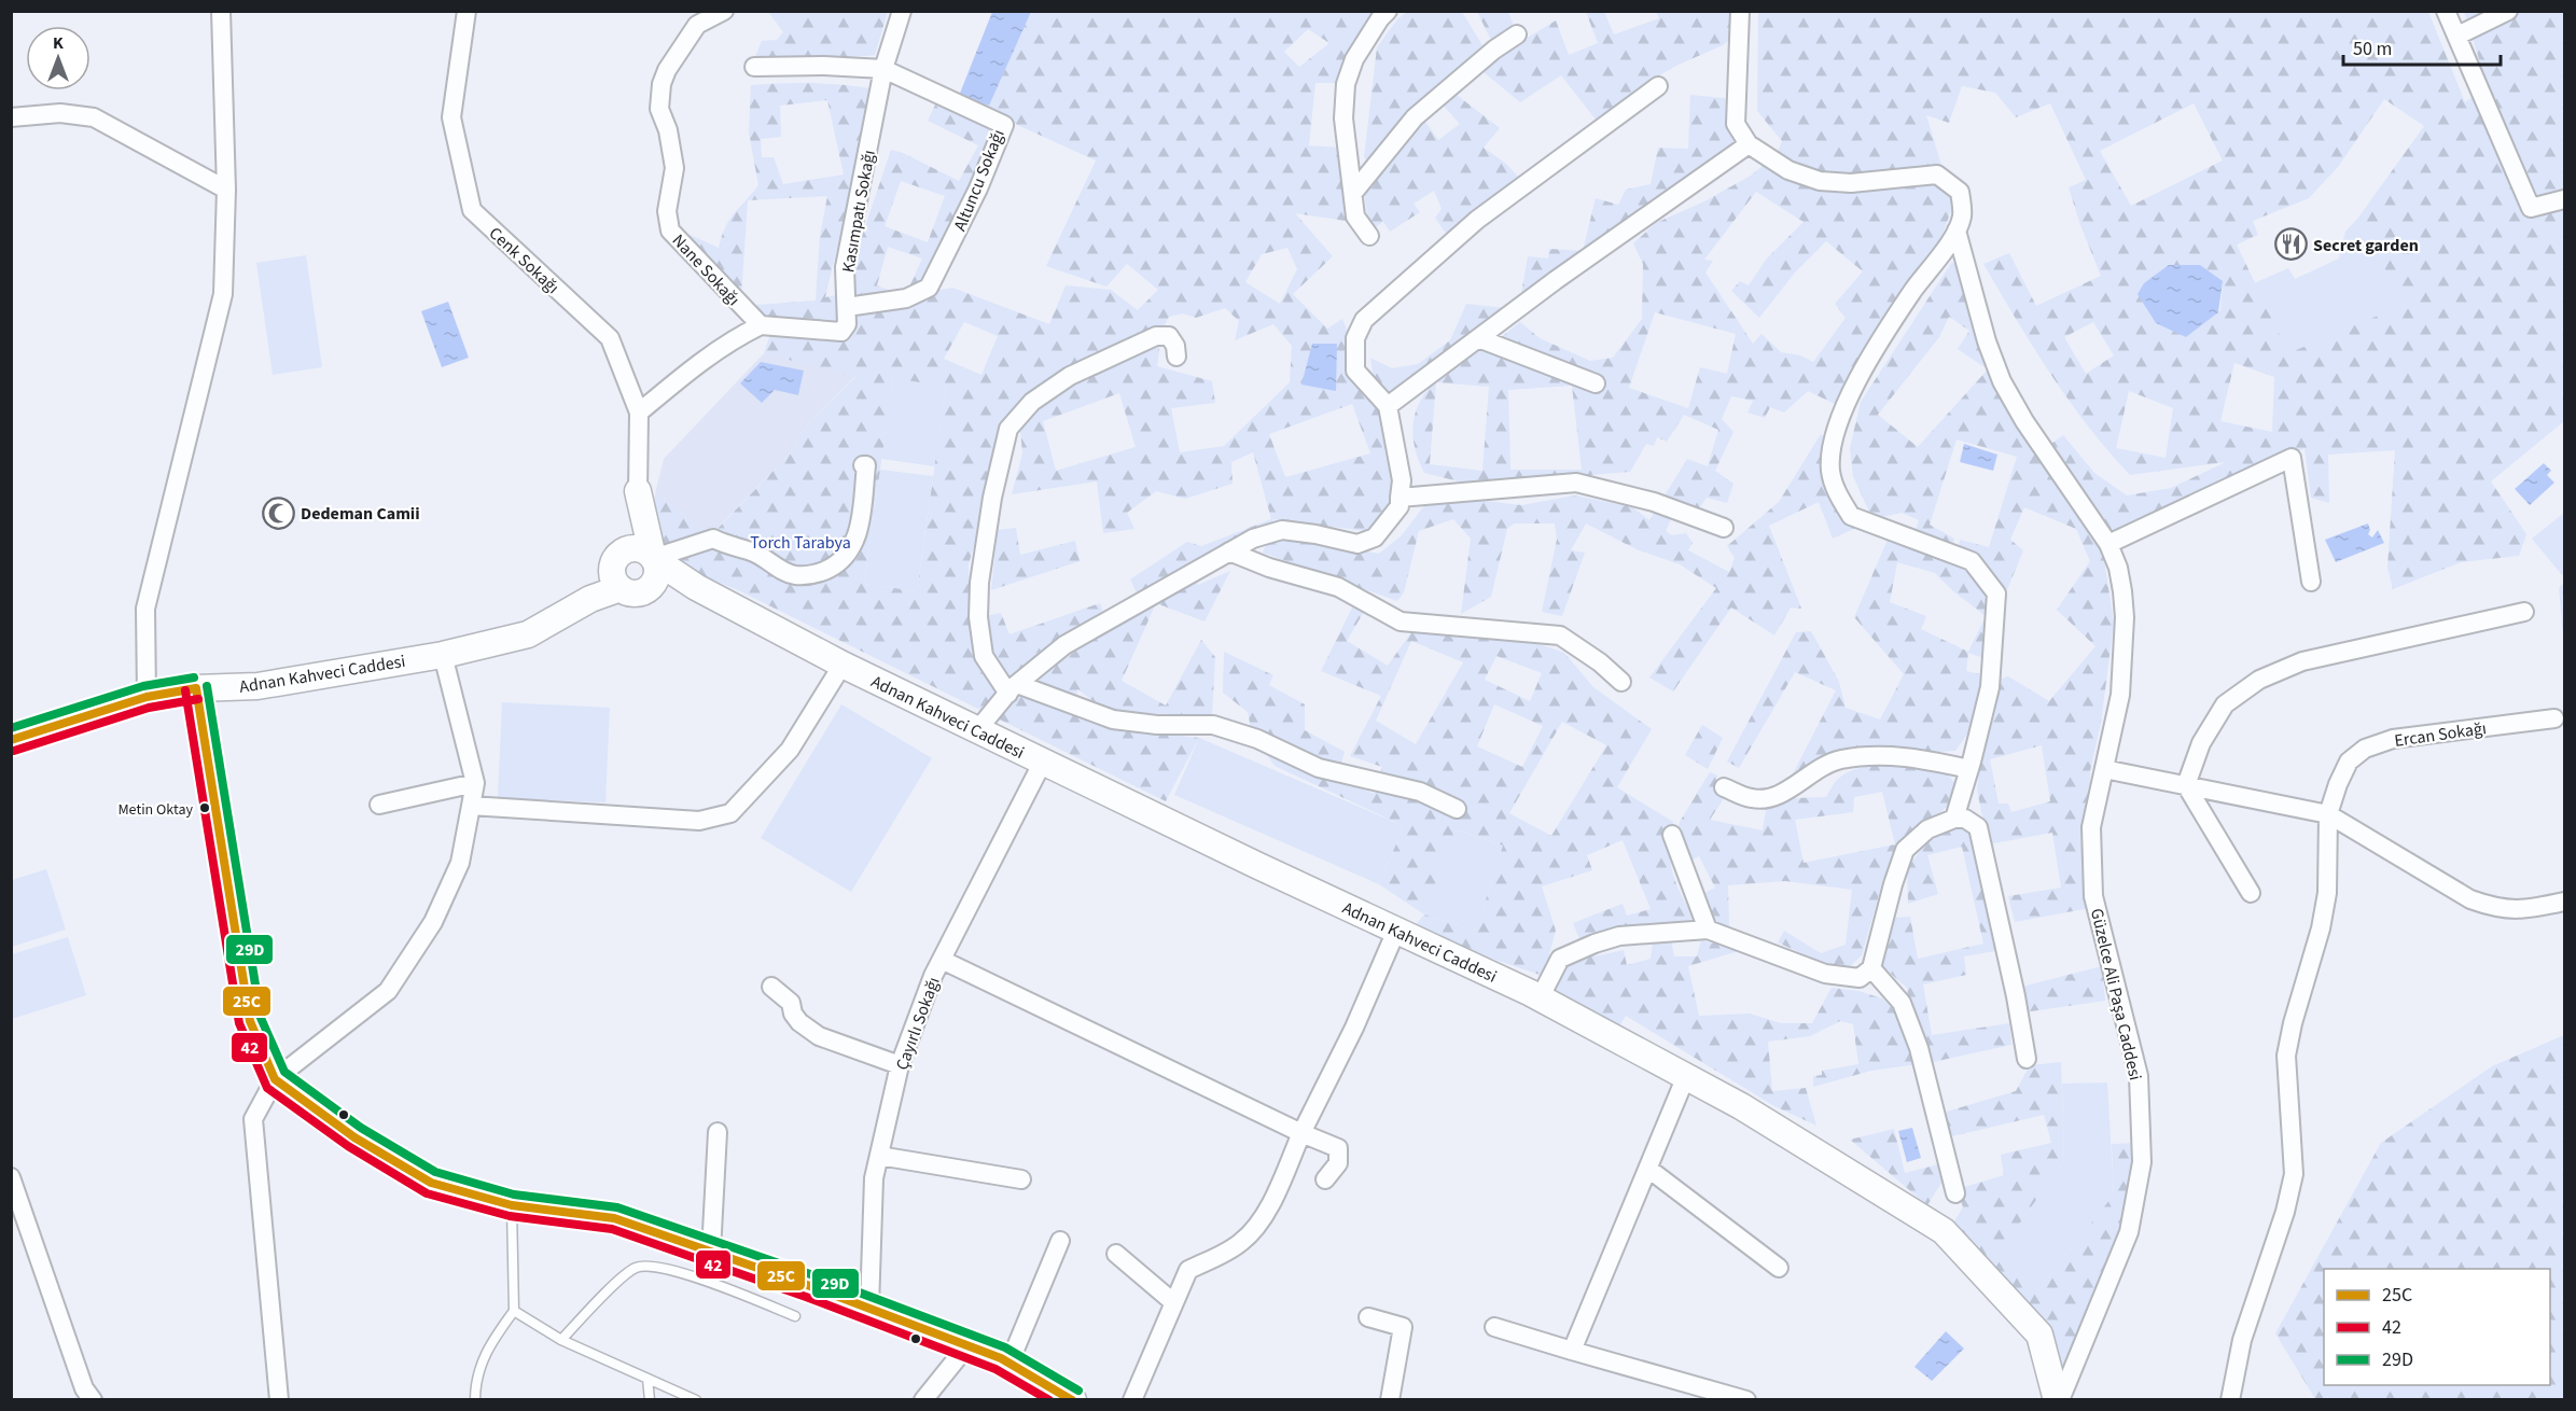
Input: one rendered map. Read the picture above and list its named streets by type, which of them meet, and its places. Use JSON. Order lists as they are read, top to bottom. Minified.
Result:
{"streets":{"main road":["Adnan Kahveci Caddesi"],"street":["Altuncu Sokağı","Kasımpatı Sokağı","Cenk Sokağı","Nane Sokağı","Ercan Sokağı","Güzelce Ali Paşa Caddesi","Çayırlı Sokağı"]},"crossings":[["Altuncu Sokağı","Kasımpatı Sokağı"],["Kasımpatı Sokağı","Nane Sokağı"],["Adnan Kahveci Caddesi","Güzelce Ali Paşa Caddesi"],["Adnan Kahveci Caddesi","Çayırlı Sokağı"]],"parks":["Torch Tarabya"],"places":{"restaurant":["Secret garden"],"mosque":["Dedeman Camii"],"other":["Metin Oktay"]},"lines":["transit line 29D","transit line 25C","transit line 42"],"legend":["25C","42","29D"],"scale_bar":"50 m","north":"top"}
